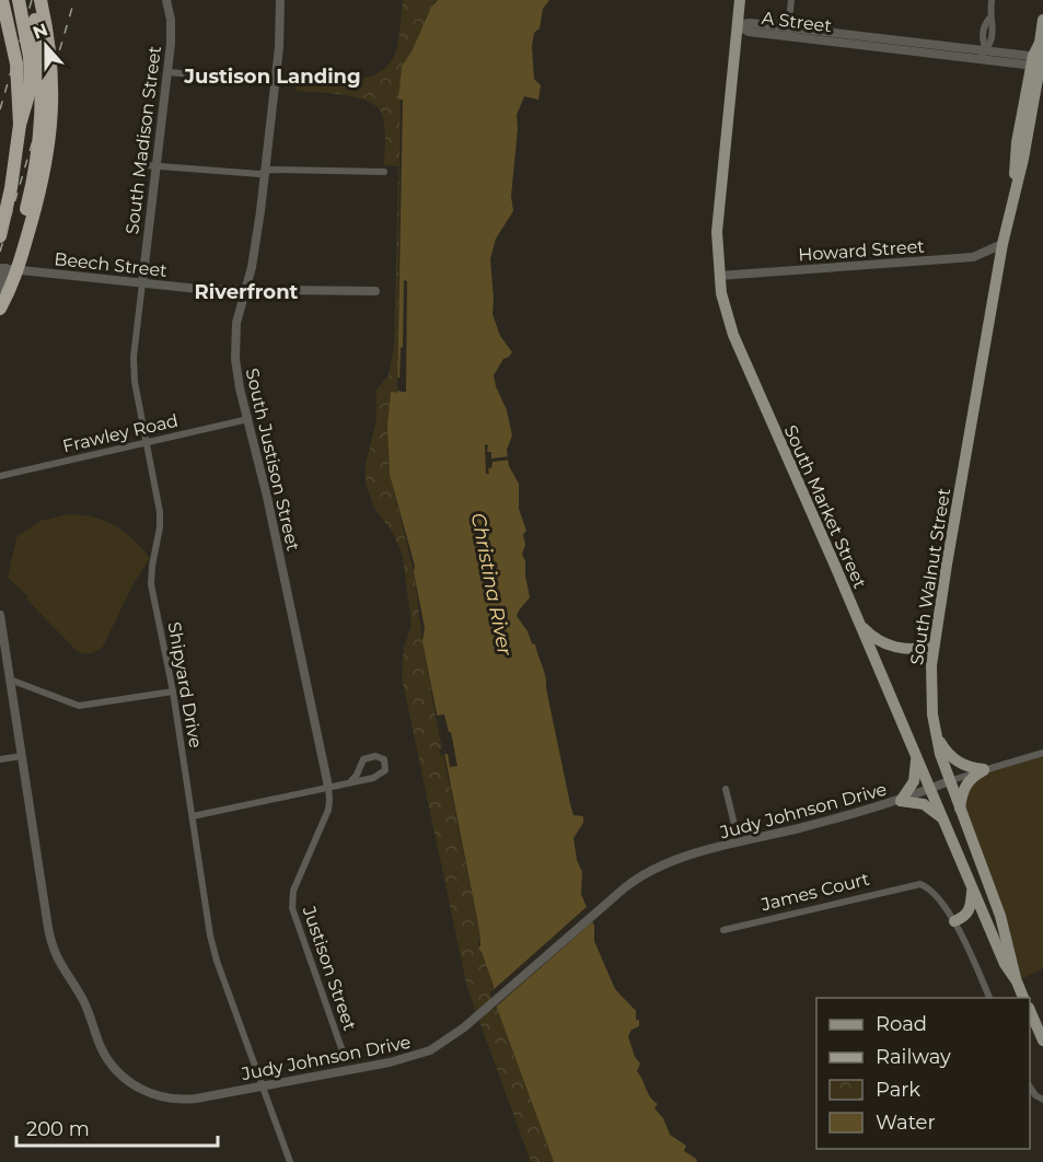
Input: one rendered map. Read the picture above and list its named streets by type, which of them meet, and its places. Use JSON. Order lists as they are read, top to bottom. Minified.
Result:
{"streets":{"main road":["South Market Street","South Walnut Street"],"street":["A Street","South Madison Street","Howard Street","Beech Street","Frawley Road","South Justison Street","Shipyard Drive","Judy Johnson Drive","James Court","Justison Street"]},"crossings":[["A Street","South Market Street"],["A Street","South Walnut Street"],["South Madison Street","Beech Street"],["South Madison Street","Shipyard Drive"],["Howard Street","South Market Street"],["Howard Street","South Walnut Street"],["Beech Street","South Justison Street"],["Beech Street","Shipyard Drive"],["Frawley Road","South Justison Street"],["Frawley Road","Shipyard Drive"],["South Justison Street","Justison Street"],["South Market Street","South Walnut Street"],["South Market Street","Judy Johnson Drive"],["South Walnut Street","Judy Johnson Drive"],["Shipyard Drive","Judy Johnson Drive"]],"districts":["Justison Landing","Riverfront"],"water":["Christina River"],"legend":["Road","Railway","Park","Water"],"scale_bar":"200 m","north":"top"}
